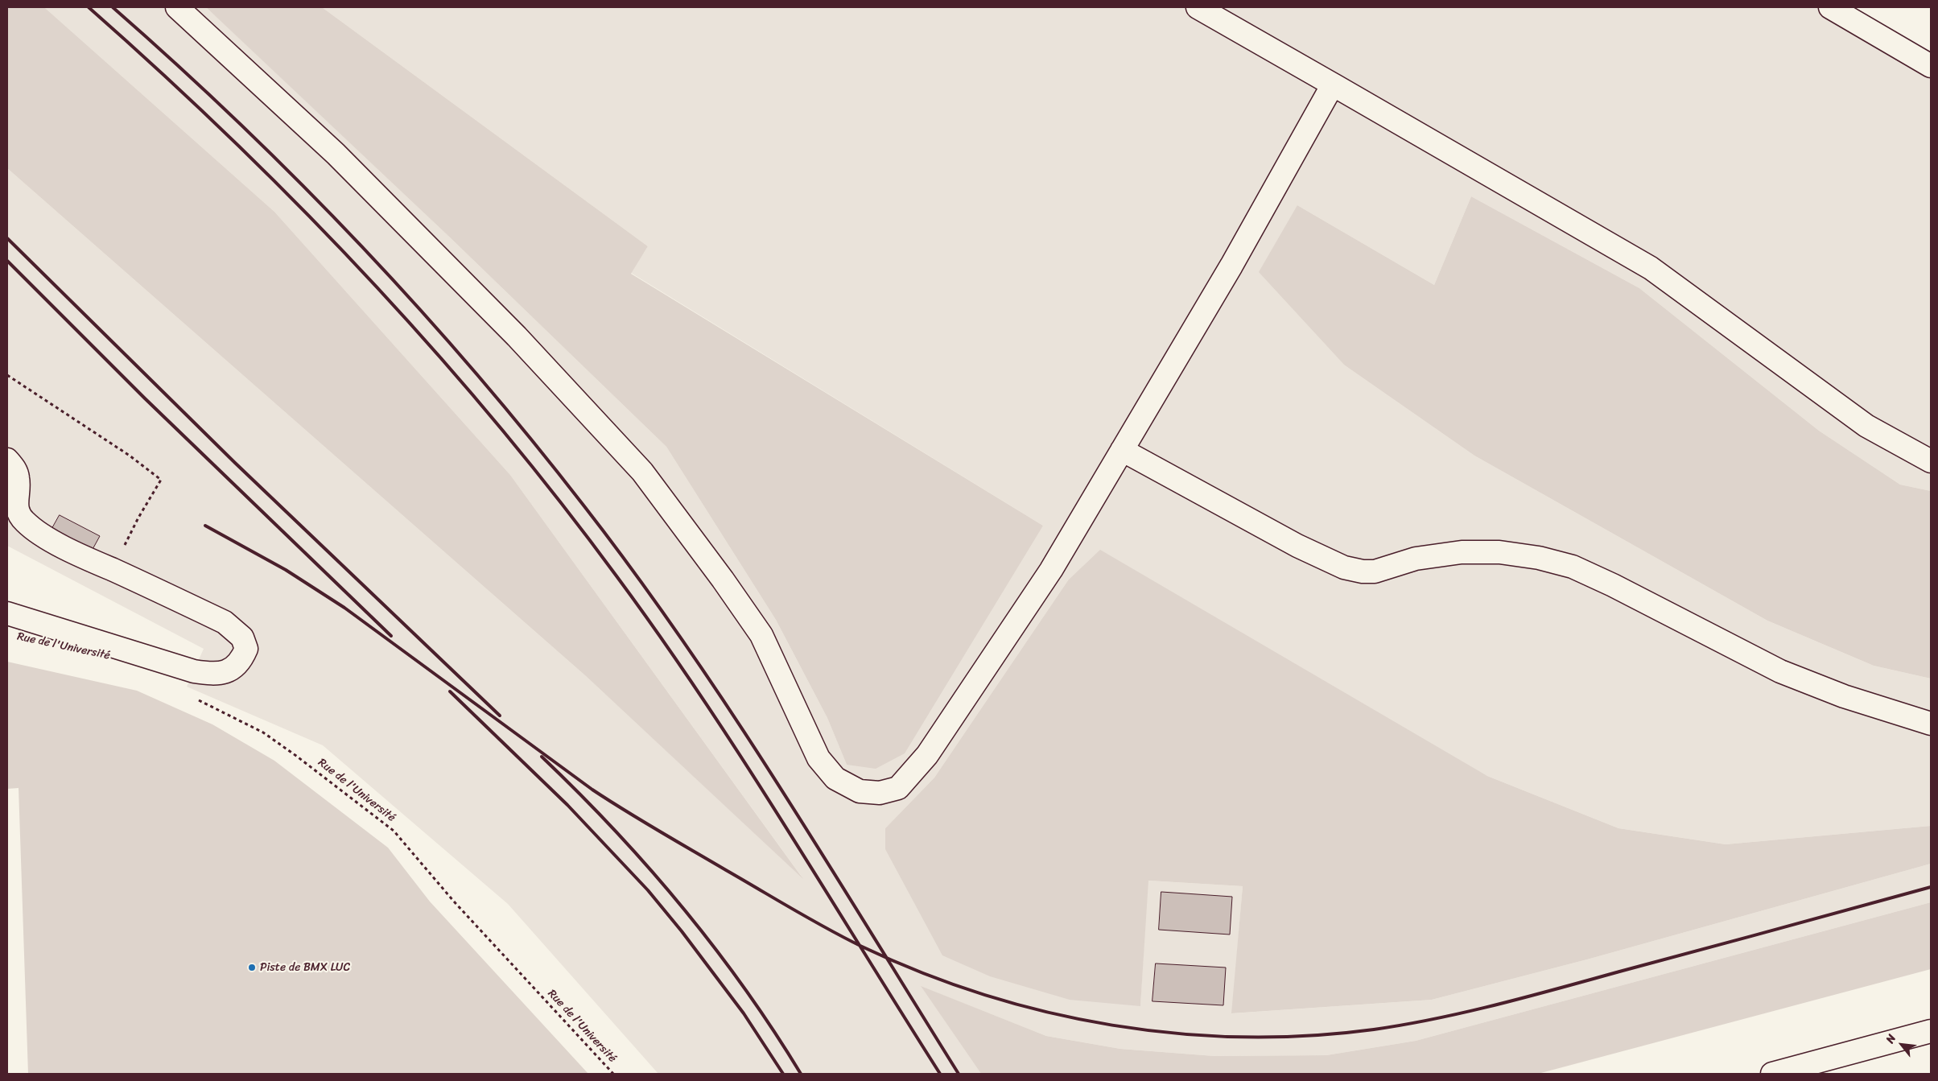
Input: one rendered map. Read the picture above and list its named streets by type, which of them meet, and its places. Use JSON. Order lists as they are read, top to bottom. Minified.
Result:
{"streets":{"path":["Rue de l'Université"]},"places":["Piste de BMX LUC"],"north":"top left"}
